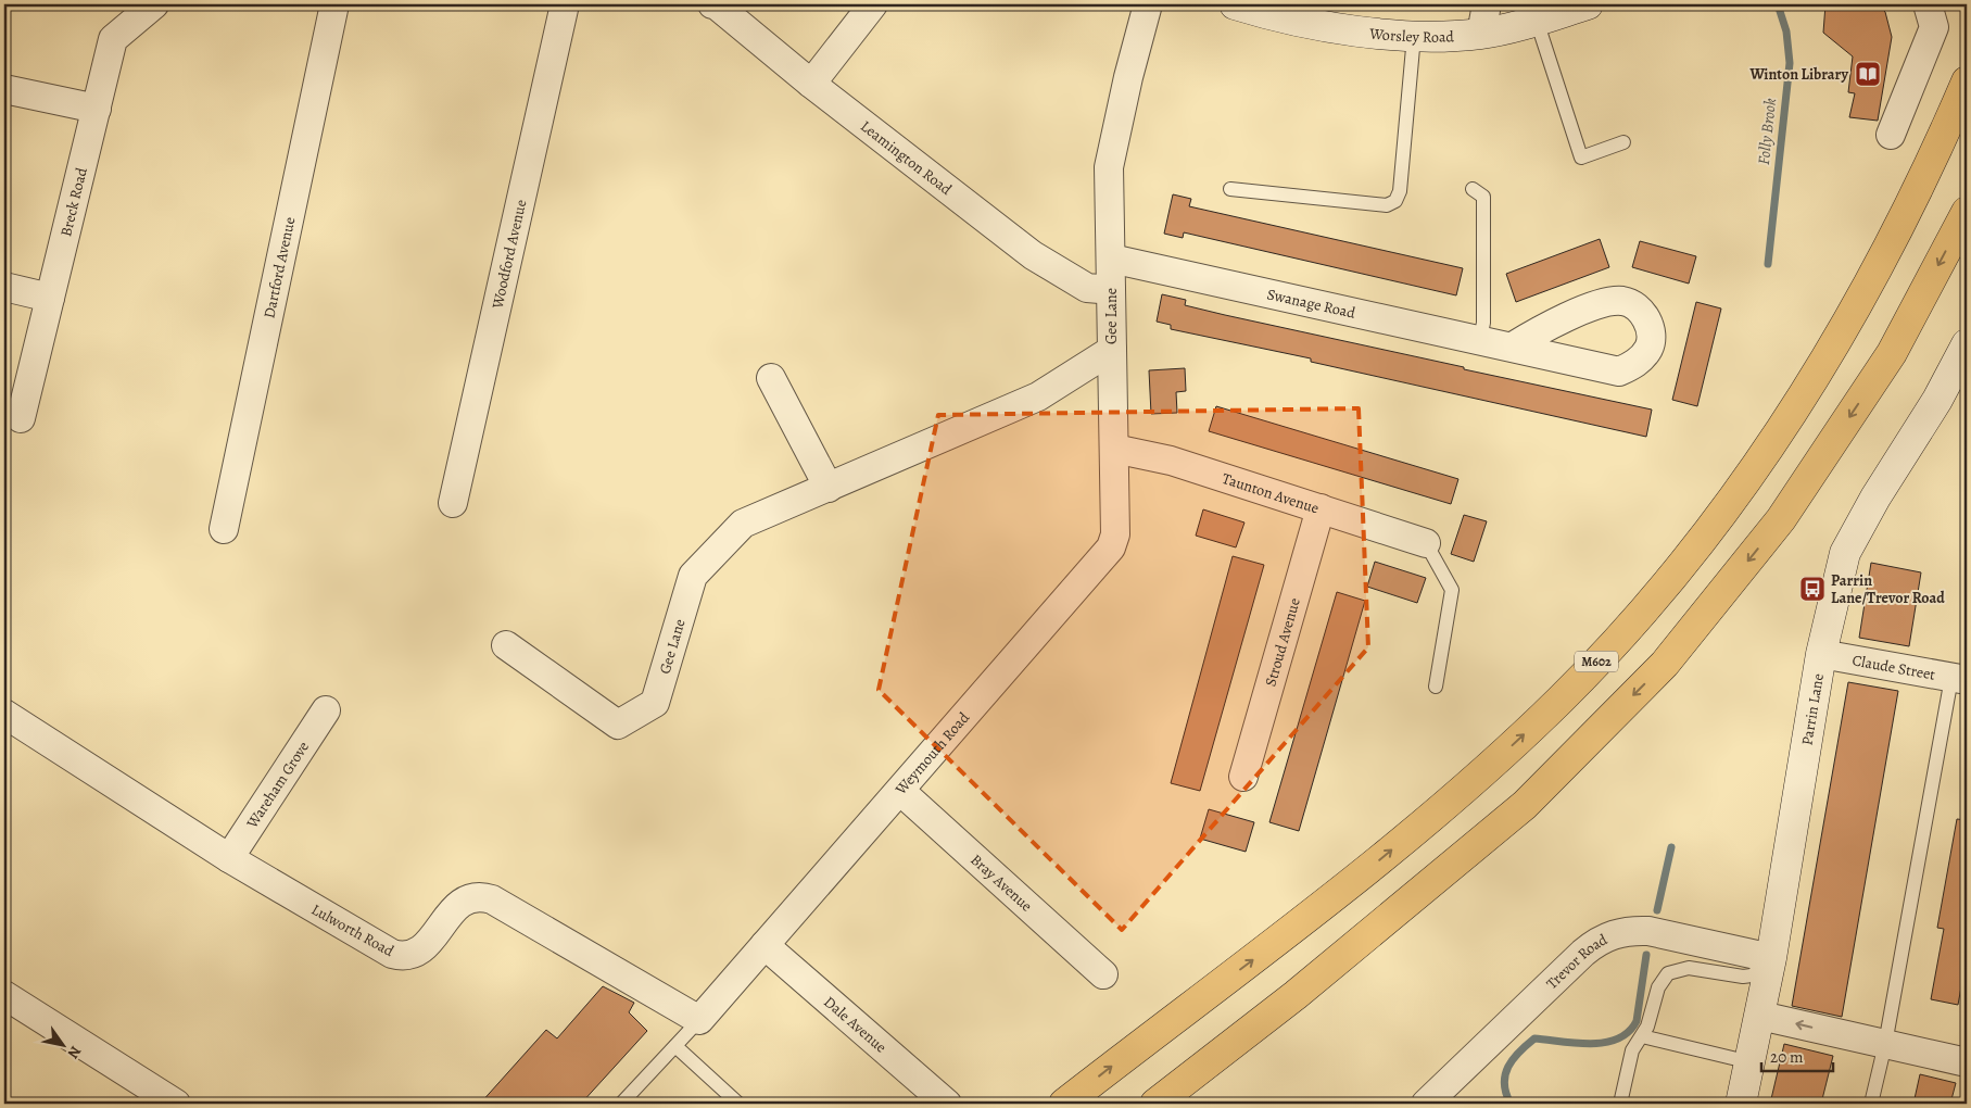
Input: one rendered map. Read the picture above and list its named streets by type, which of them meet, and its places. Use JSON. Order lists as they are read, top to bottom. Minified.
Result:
{"streets":{"highway":["M602"],"main road":["Worsley Road","Parrin Lane"],"street":["Leamington Road","Breck Road","Woodford Avenue","Dartford Avenue","Swanage Road","Gee Lane","Taunton Avenue","Stroud Avenue","Claude Street","Weymouth Road","Wareham Grove","Bray Avenue","Lulworth Road","Trevor Road","Dale Avenue"]},"crossings":[["Leamington Road","Gee Lane"],["Swanage Road","Gee Lane"],["Gee Lane","Weymouth Road"],["Taunton Avenue","Stroud Avenue"],["Taunton Avenue","Weymouth Road"],["Claude Street","Parrin Lane"],["Parrin Lane","Trevor Road"],["Weymouth Road","Bray Avenue"],["Weymouth Road","Lulworth Road"],["Weymouth Road","Dale Avenue"],["Wareham Grove","Lulworth Road"]],"water":["Folly Brook"],"places":{"library":["Winton Library"],"bus stop":["Parrin Lane/Trevor Road"]},"scale_bar":"20 m","north":"bottom right"}
